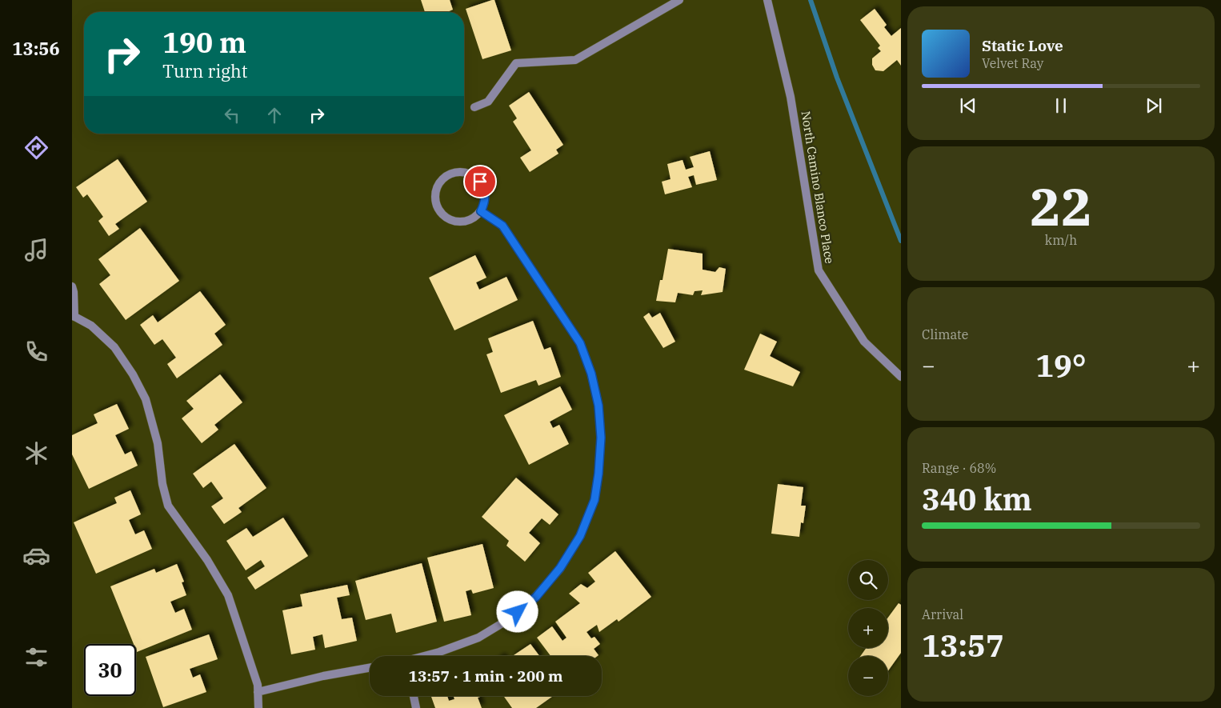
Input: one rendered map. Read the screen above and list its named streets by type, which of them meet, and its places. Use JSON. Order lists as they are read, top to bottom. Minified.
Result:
{"streets":{"street":["North Camino Blanco Place"]},"page":{"tabs":"13:56","turn":["190 m","Turn right"],"song":["Static Love","Velvet Ray"],"tile":[["22","km/h"],"Climate",["Range · 68%","340 km"],["Arrival","13:57"]],"heat":["−","19°","+"],"map_buttons":["+","−"],"limit":"30","trip":"13:57 · 1 min · 200 m"}}
